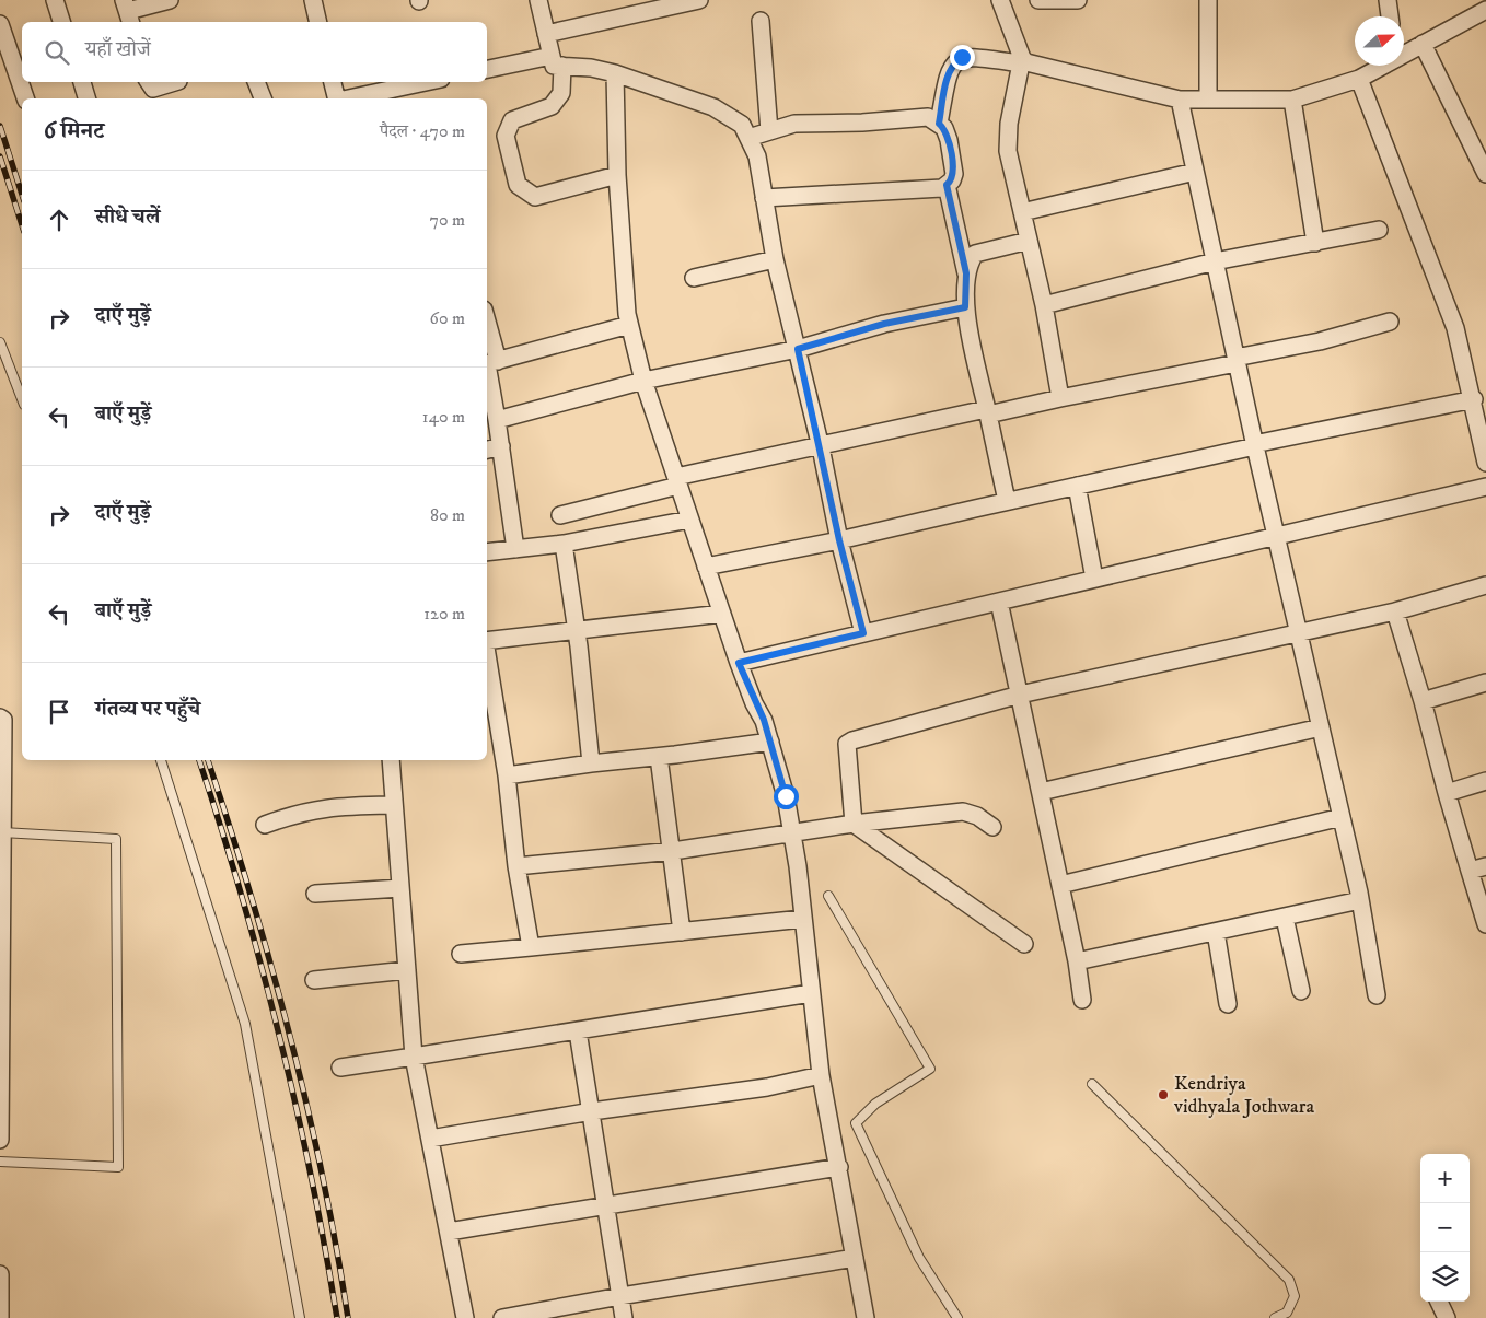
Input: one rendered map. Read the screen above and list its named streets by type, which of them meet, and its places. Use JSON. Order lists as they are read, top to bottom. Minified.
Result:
{"places":["Kendriya vidhyala Jothwara"],"north":"right","page":{"search":"यहाँ खोजें","heading":["6 मिनट","पैदल · 470 m"],"list":[["सीधे चलें","70 m"],["दाएँ मुड़ें","60 m"],["बाएँ मुड़ें","140 m"],["दाएँ मुड़ें","80 m"],["बाएँ मुड़ें","120 m"],"गंतव्य पर पहुँचे"],"map_buttons":["+","−"]}}
